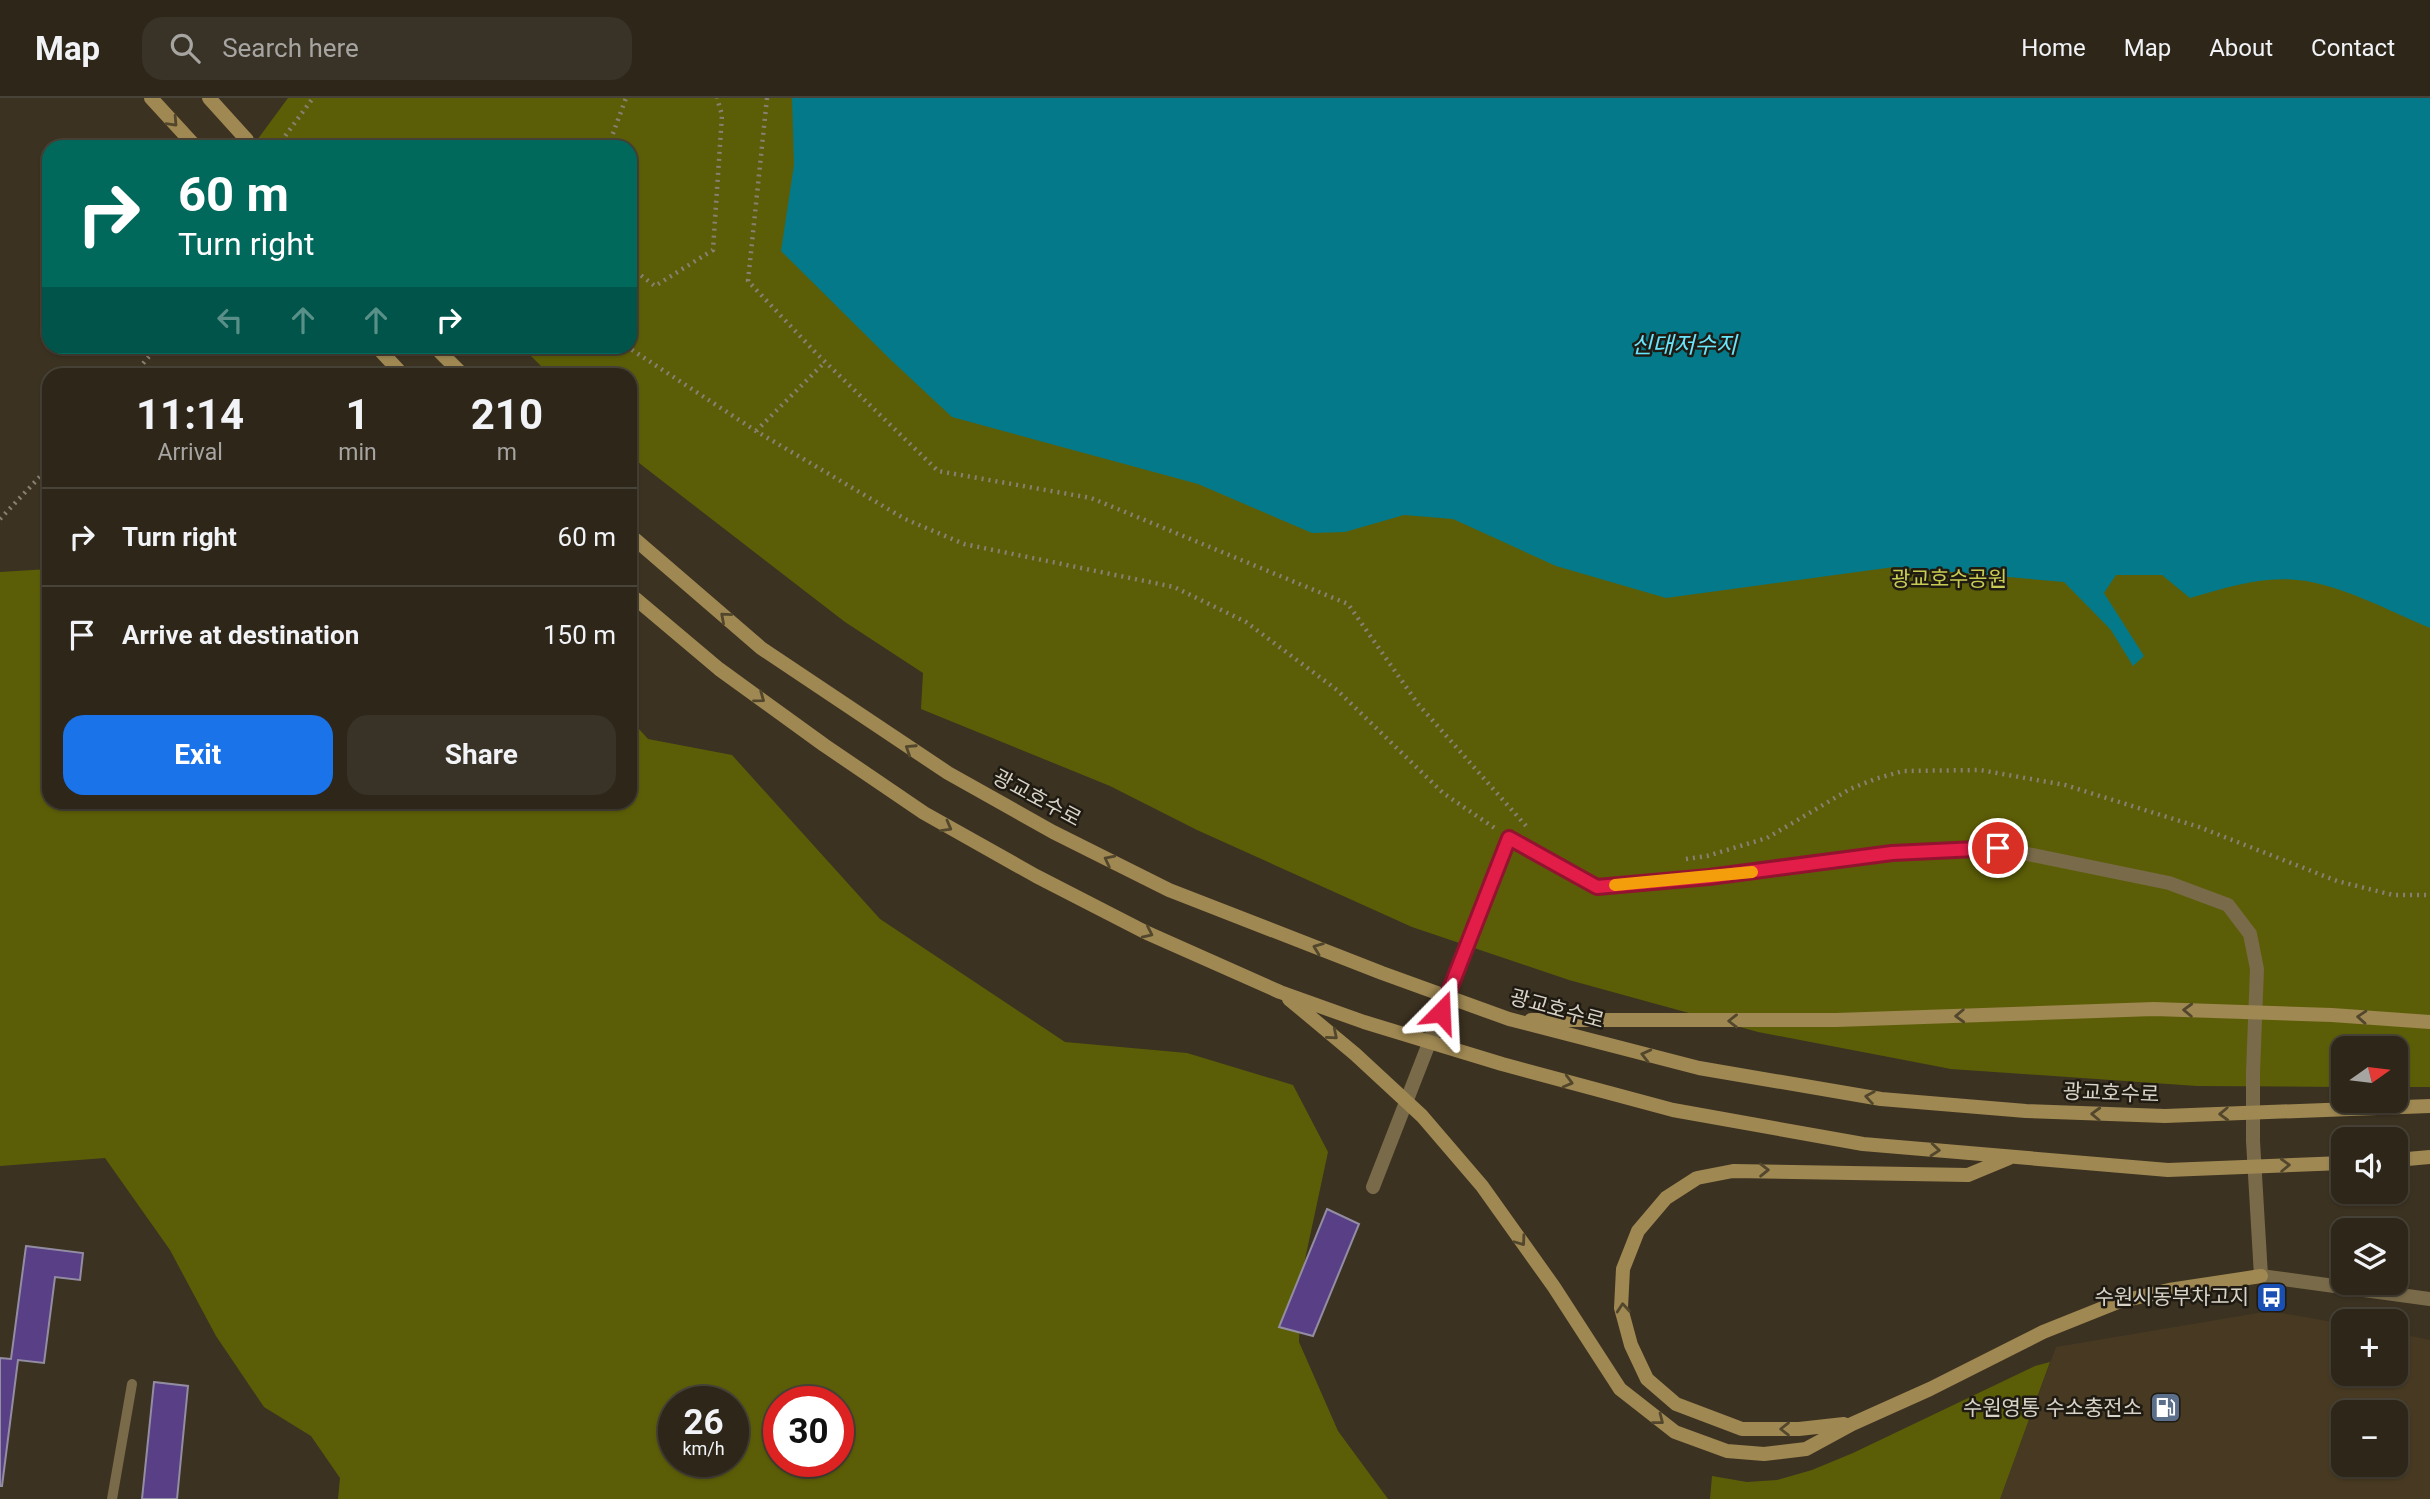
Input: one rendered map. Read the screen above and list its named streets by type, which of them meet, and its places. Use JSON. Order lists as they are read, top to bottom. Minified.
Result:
{"streets":{"main road":["광교호수로"]},"water":["신대저수지"],"parks":["광교호수공원"],"places":{"bus stop":["수원시동부차고지"],"fuel station":["수원영통 수소충전소"]},"north":"right","page":{"header":"Map","search":"Search here","nav":["Home","Map","About","Contact"],"turn":["60 m","Turn right"],"eta":["11:14","Arrival","1","min","210","m"],"list":[{"name":"Turn right","value":"60 m"},{"name":"Arrive at destination","value":"150 m"}],"buttons":["Exit","Share"],"map_buttons":["+","−"],"speed":"26 km/h","limit":"30"}}
